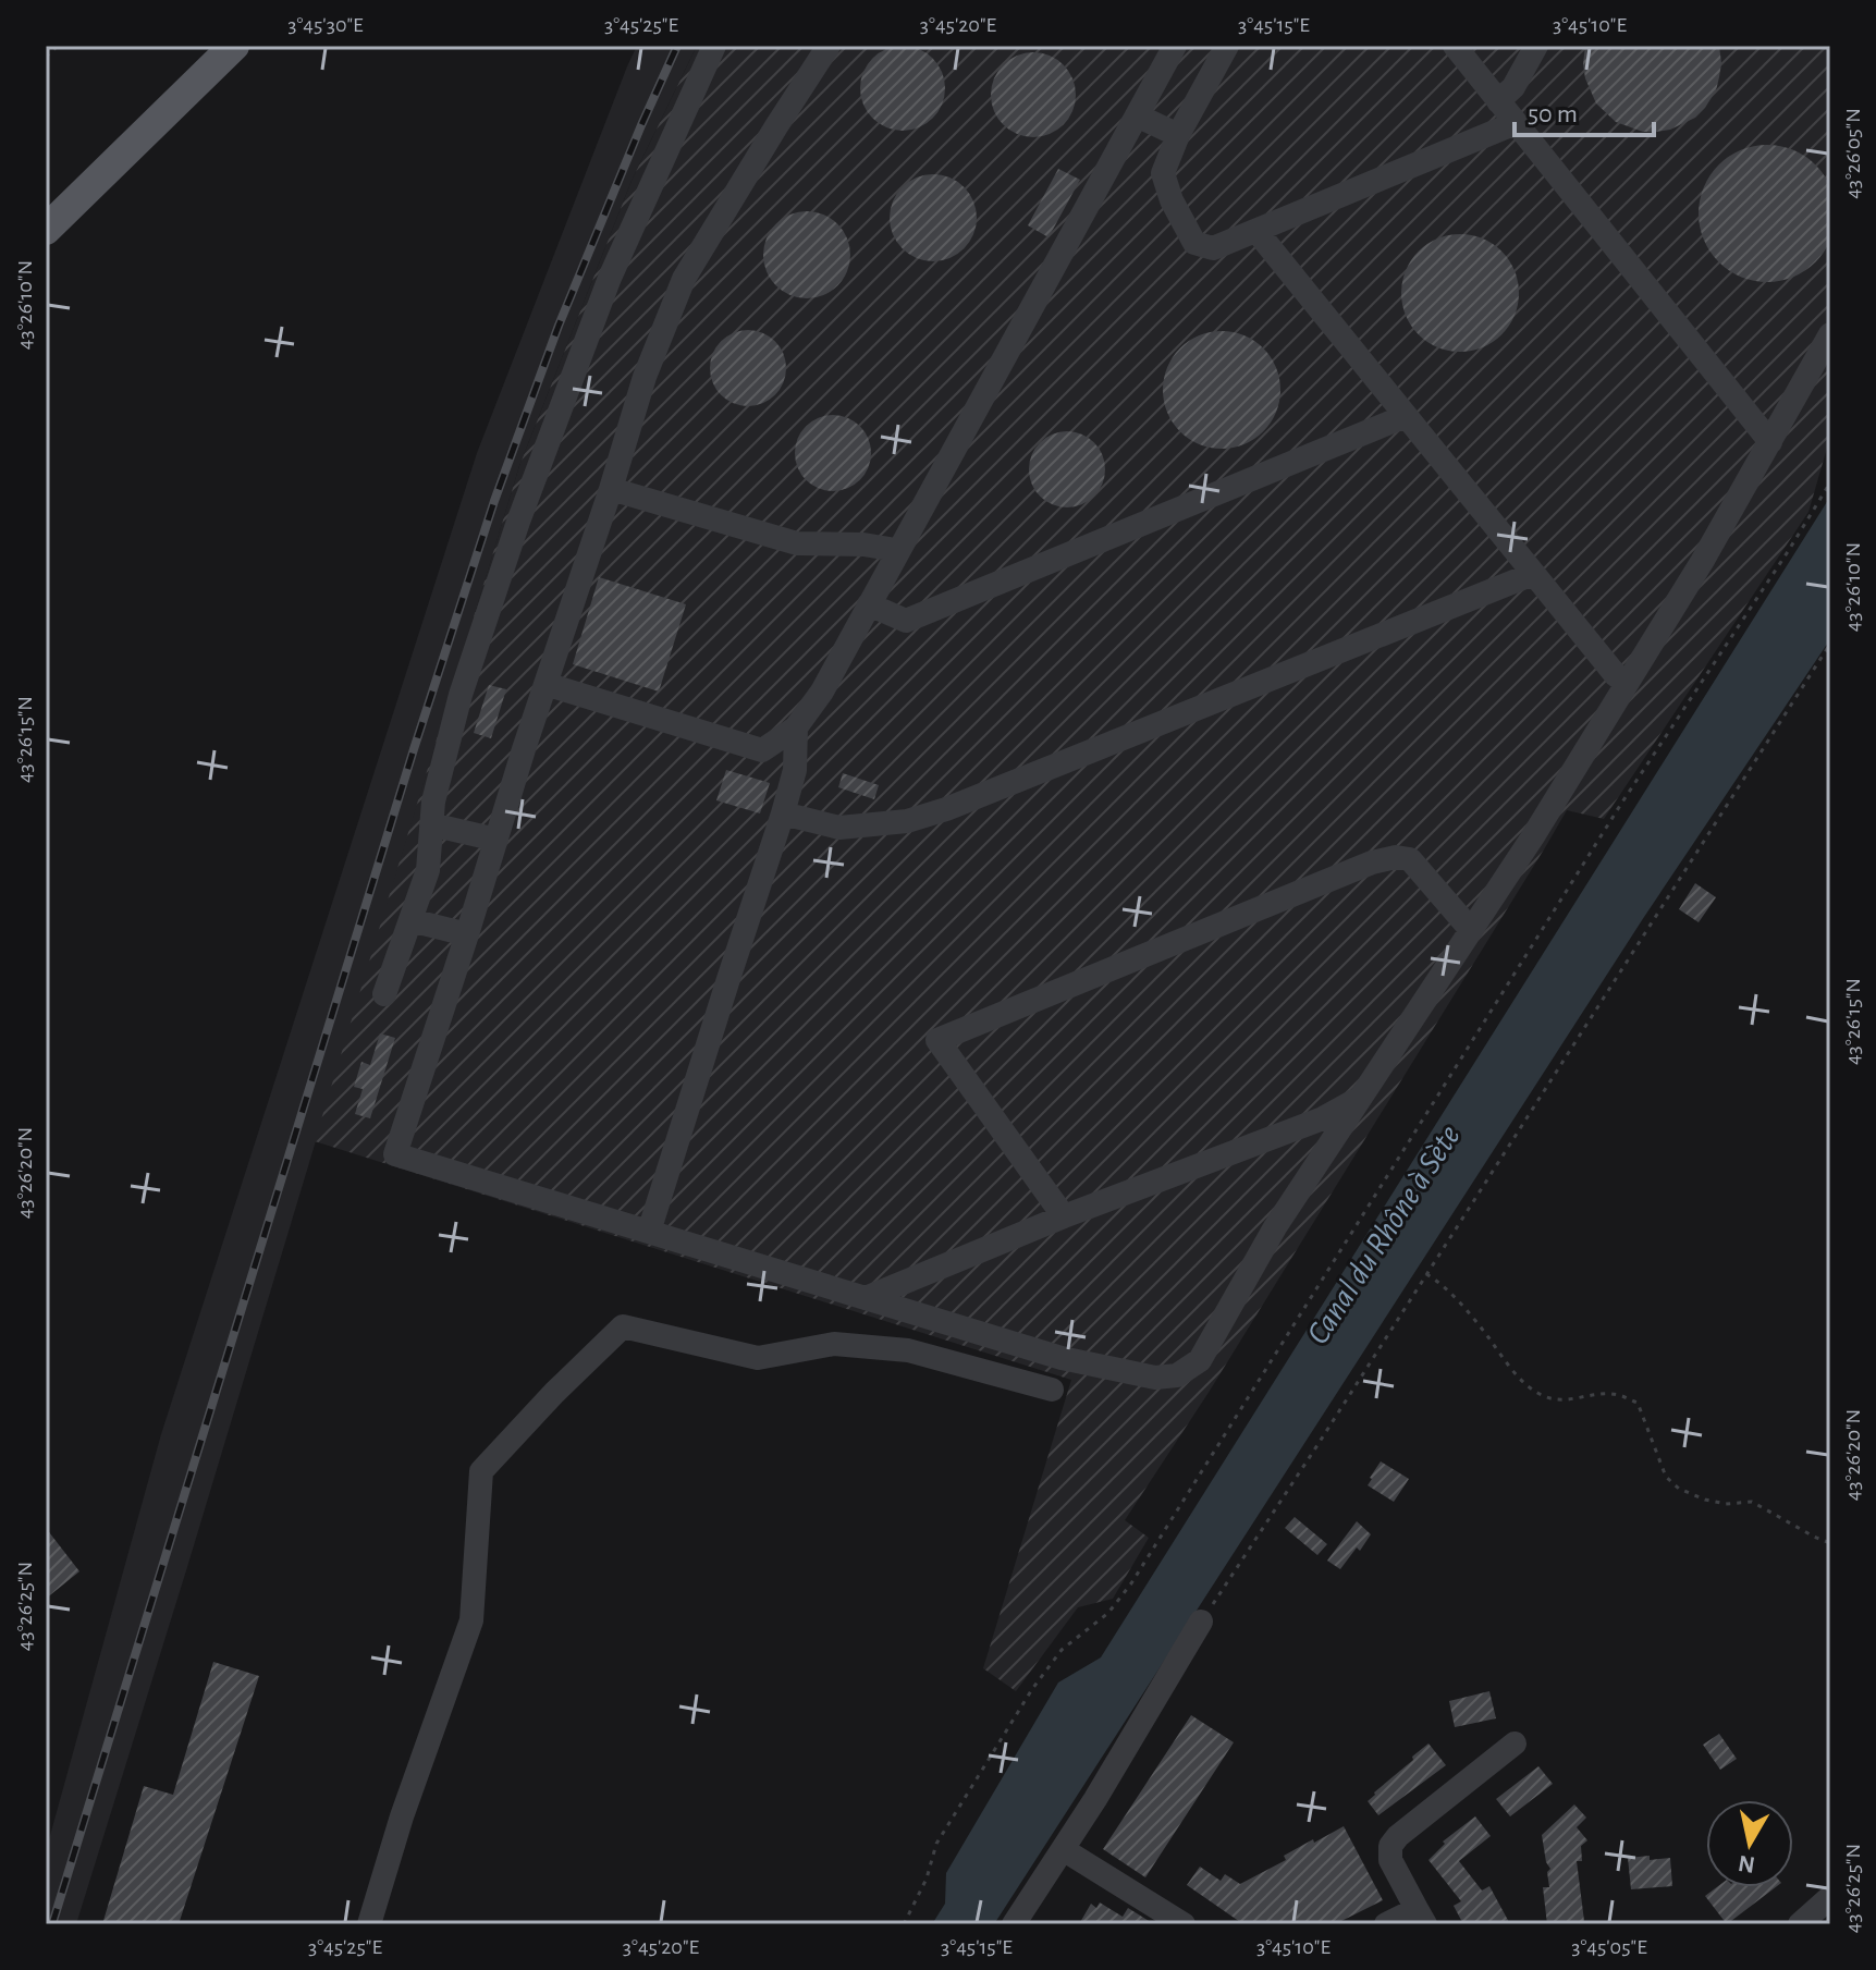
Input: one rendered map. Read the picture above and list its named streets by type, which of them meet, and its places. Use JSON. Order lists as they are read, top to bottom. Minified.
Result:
{"water":["Canal du Rhône à Sète"],"scale_bar":"50 m","north":"bottom","coordinates":["3°45'30\"E","3°45'25\"E","3°45'20\"E","3°45'15\"E","3°45'10\"E","43°26'05\"N","43°26'10\"N","43°26'15\"N","43°26'20\"N","43°26'25\"N","3°45'05\"E"]}
